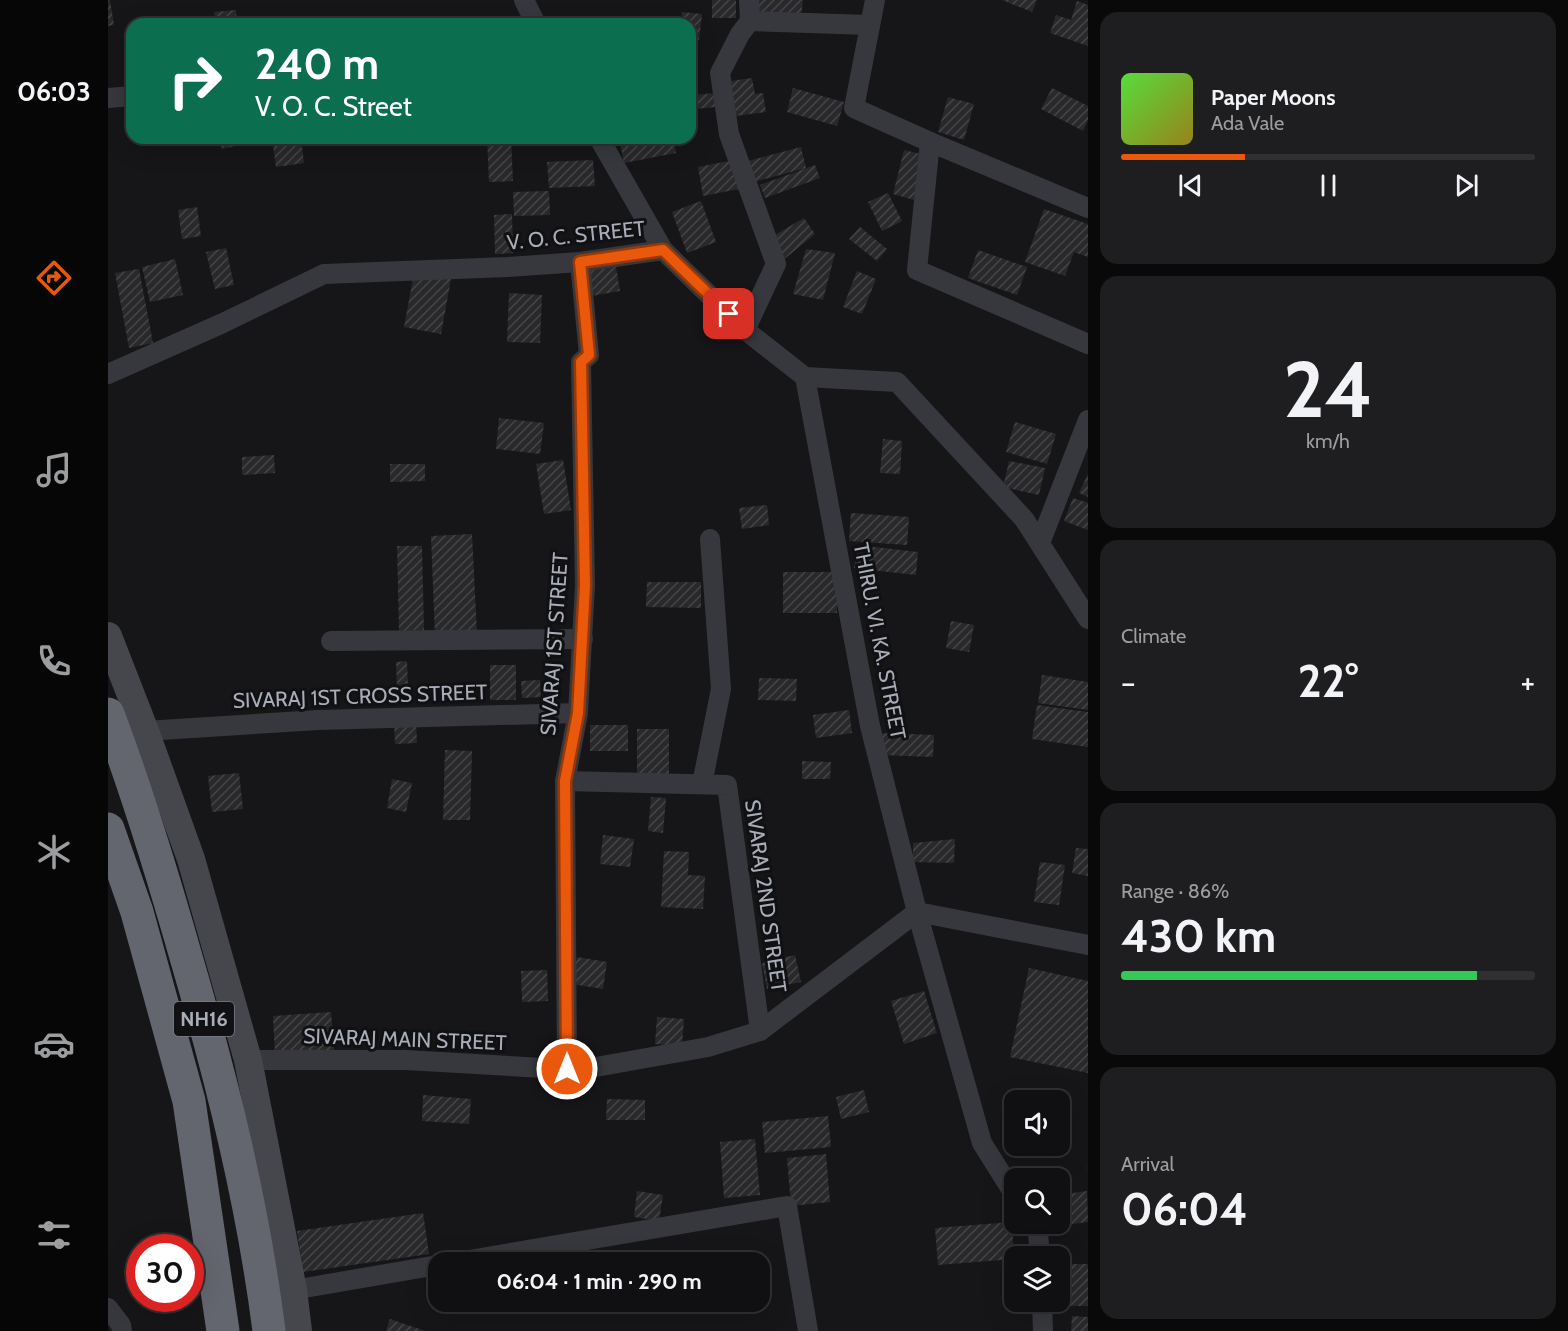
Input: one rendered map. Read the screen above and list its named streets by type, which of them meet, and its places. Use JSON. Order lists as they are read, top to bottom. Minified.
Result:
{"streets":{"highway":["NH16"],"street":["V. O. C. STREET","THIRU. VI. KA. STREET","SIVARAJ 1ST STREET","SIVARAJ 1ST CROSS STREET","SIVARAJ 2ND STREET","SIVARAJ MAIN STREET"]},"crossings":[["V. O. C. STREET","THIRU. VI. KA. STREET"],["V. O. C. STREET","SIVARAJ 1ST STREET"],["THIRU. VI. KA. STREET","SIVARAJ MAIN STREET"],["SIVARAJ 1ST STREET","SIVARAJ 1ST CROSS STREET"],["SIVARAJ 1ST STREET","SIVARAJ 2ND STREET"],["SIVARAJ 1ST STREET","SIVARAJ MAIN STREET"],["SIVARAJ 2ND STREET","SIVARAJ MAIN STREET"]],"page":{"tabs":"06:03","turn":["240 m","V. O. C. Street"],"song":["Paper Moons","Ada Vale"],"tile":[["24","km/h"],"Climate",["Range · 86%","430 km"],["Arrival","06:04"]],"heat":["−","22°","+"],"limit":"30","trip":"06:04 · 1 min · 290 m"}}
